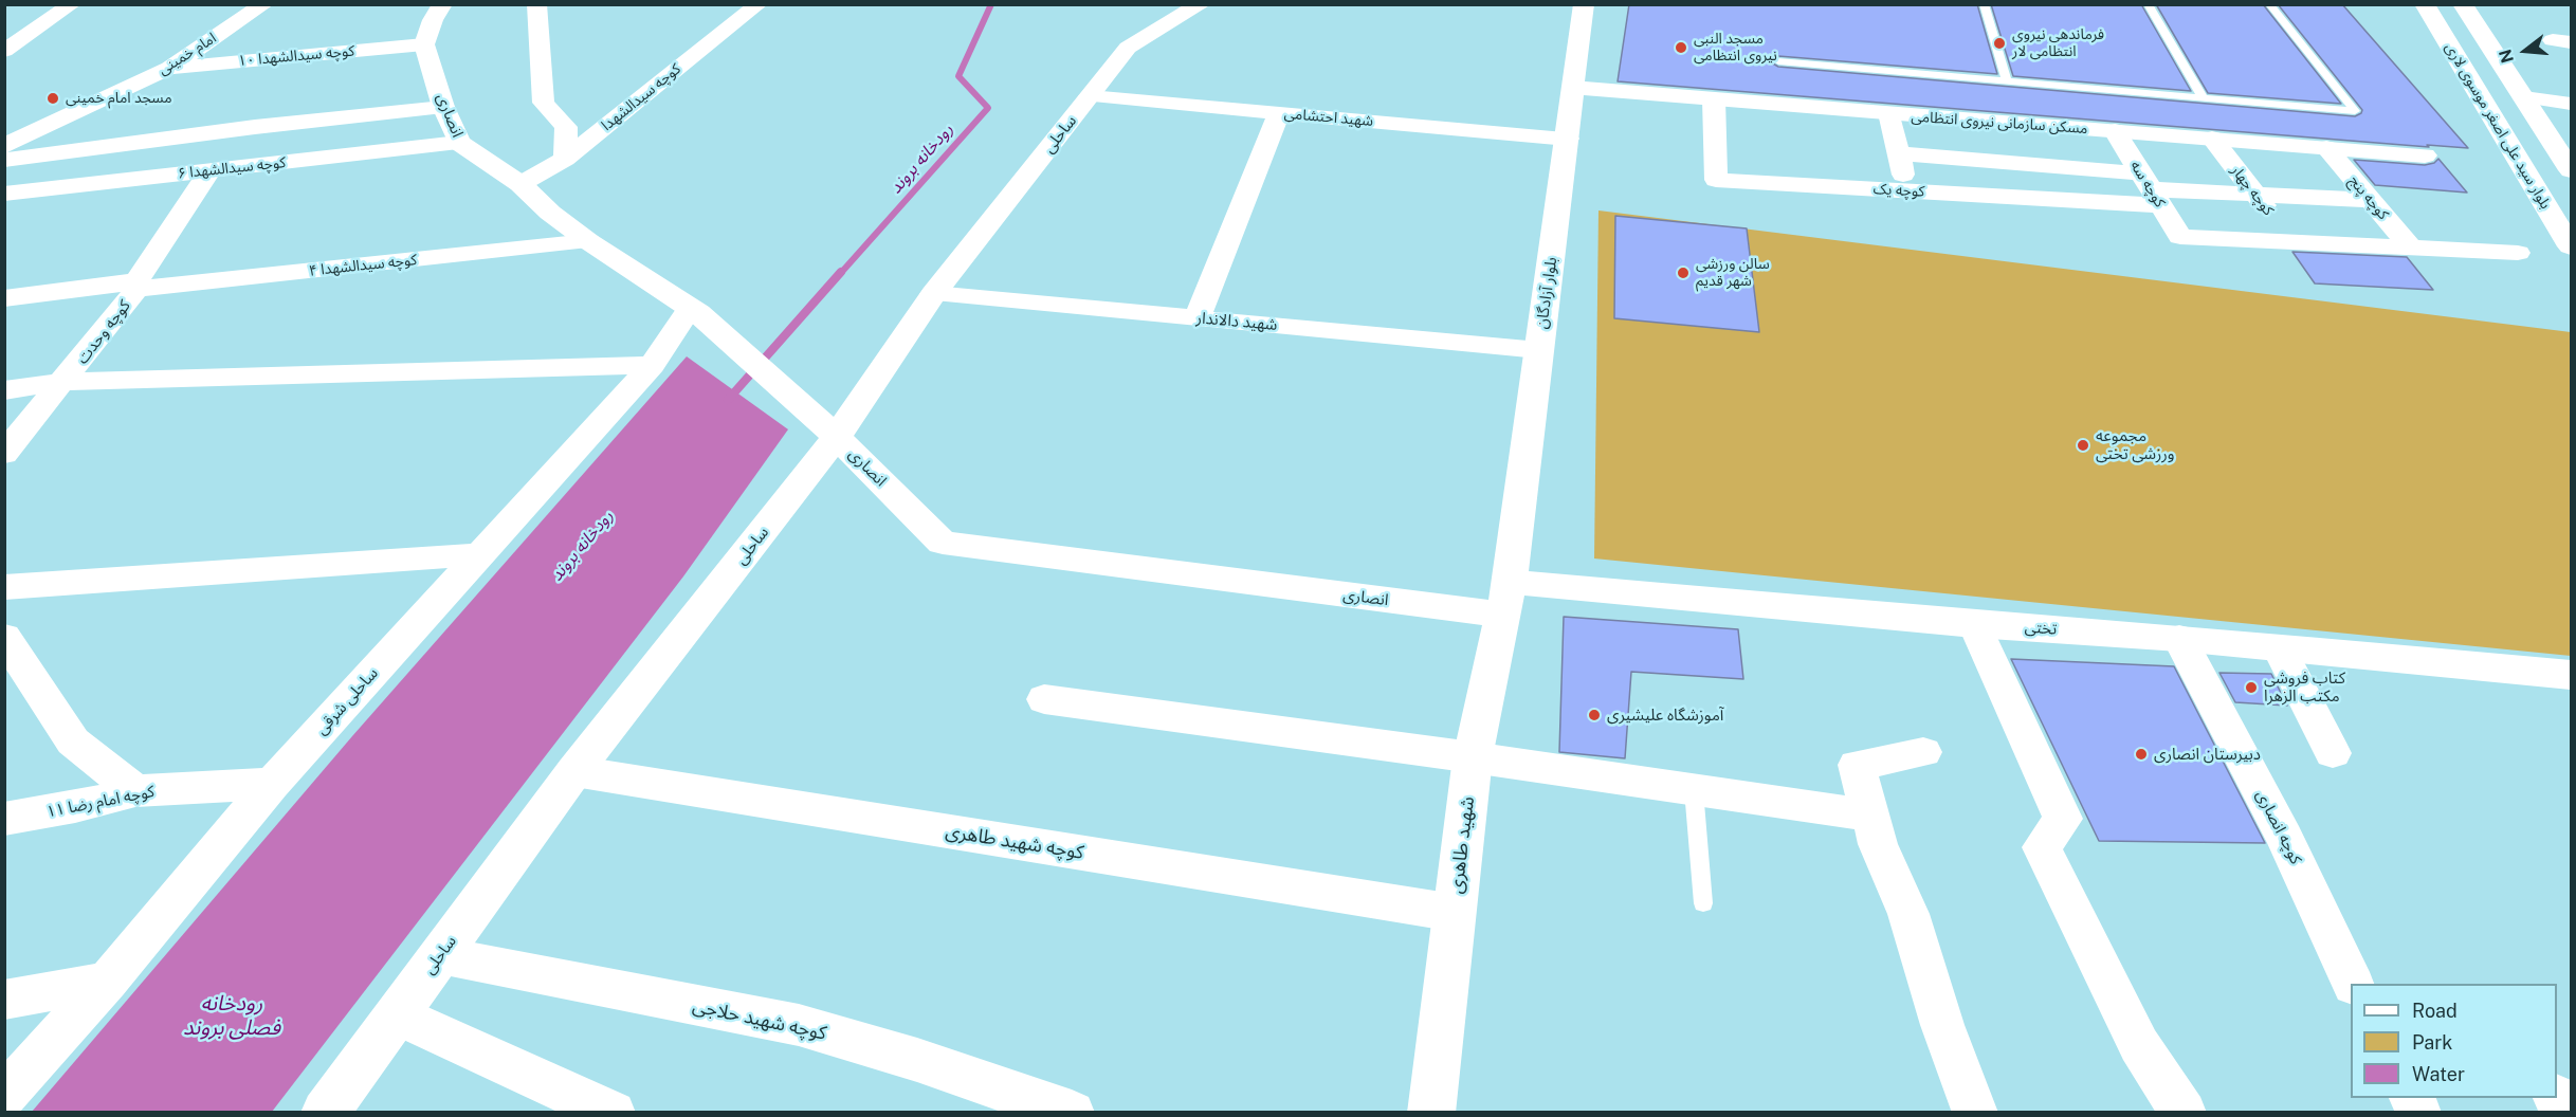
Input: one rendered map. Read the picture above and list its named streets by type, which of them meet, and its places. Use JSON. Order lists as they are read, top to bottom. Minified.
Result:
{"streets":{"main road":["انصاری","مسکن سازمانی نیروی انتظامی","بلوار سید علی اصغر موسوی لاری","ساحلی","بلوار آزادگان","تختی","شهید طاهری"],"street":["امام خمینی","کوچه سیدالشهدا ۱۰","کوچه سیدالشهدا","شهید احتشامی","کوچه سیدالشهدا ۶","کوچه سه","کوچه یک","کوچه چهار","کوچه پنج","کوچه سیدالشهدا ۴","شهید دالاندار","کوچه وحدت","ساحلی شرقی","کوچه امام رضا ۱۱","کوچه انصاری","کوچه شهید طاهری","کوچه شهید حلاجی"]},"crossings":[["امام خمینی","کوچه سیدالشهدا ۱۰"],["کوچه سیدالشهدا ۱۰","انصاری"],["کوچه سیدالشهدا","انصاری"],["انصاری","ساحلی"],["انصاری","کوچه سیدالشهدا ۶"],["انصاری","کوچه سیدالشهدا ۴"],["انصاری","بلوار آزادگان"],["انصاری","تختی"],["انصاری","ساحلی شرقی"],["انصاری","شهید طاهری"],["شهید احتشامی","ساحلی"],["شهید احتشامی","بلوار آزادگان"],["مسکن سازمانی نیروی انتظامی","کوچه سه"],["مسکن سازمانی نیروی انتظامی","کوچه یک"],["مسکن سازمانی نیروی انتظامی","کوچه چهار"],["مسکن سازمانی نیروی انتظامی","کوچه پنج"],["مسکن سازمانی نیروی انتظامی","بلوار آزادگان"],["ساحلی","شهید دالاندار"],["ساحلی","کوچه شهید طاهری"],["ساحلی","کوچه شهید حلاجی"],["کوچه سیدالشهدا ۶","کوچه وحدت"],["کوچه سه","کوچه یک"],["کوچه سه","کوچه چهار"],["کوچه سیدالشهدا ۴","کوچه وحدت"],["بلوار آزادگان","شهید دالاندار"],["بلوار آزادگان","تختی"],["بلوار آزادگان","شهید طاهری"],["تختی","کوچه انصاری"],["تختی","شهید طاهری"],["ساحلی شرقی","کوچه امام رضا ۱۱"],["کوچه شهید طاهری","شهید طاهری"]],"water":["رودخانه بروند","رودخانه فصلی بروند"],"places":["فرماندهی نیروی انتظامی لار","مسجد النبی نیروی انتظامی","مسجد امام خمینی","سالن ورزشی شهر قدیم","مجموعه ورزشی تختی","کتاب فروشی مکتب الزهرا","آموزشگاه علیشیری","دبیرستان انصاری"],"legend":["Road","Park","Water"],"north":"left"}
